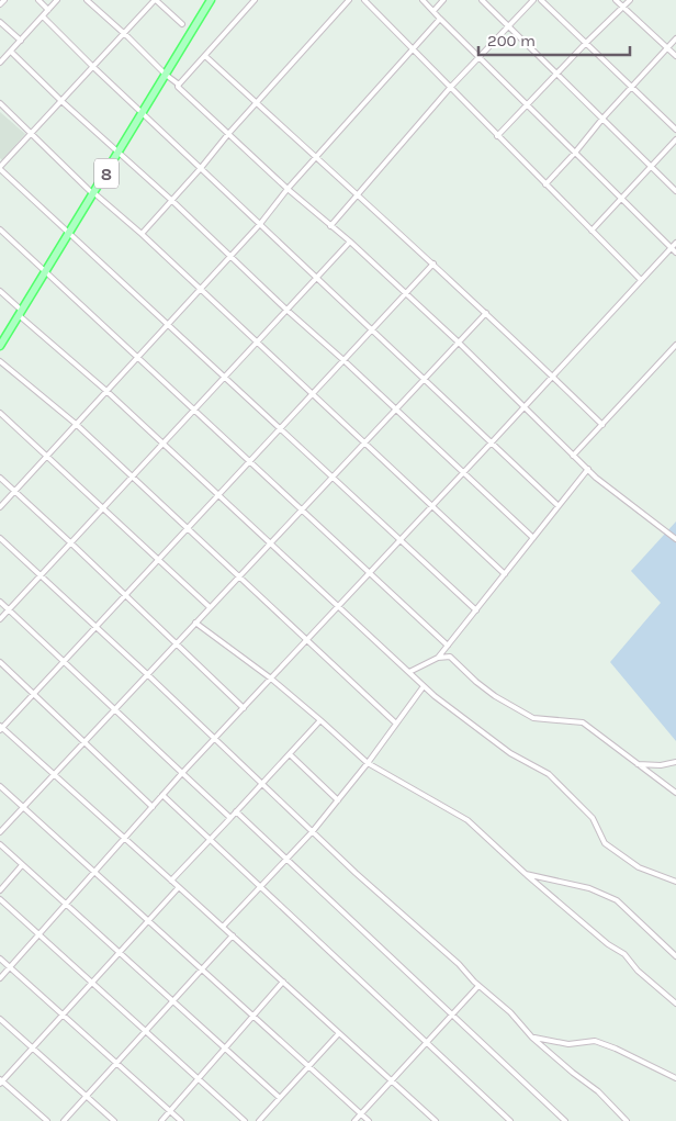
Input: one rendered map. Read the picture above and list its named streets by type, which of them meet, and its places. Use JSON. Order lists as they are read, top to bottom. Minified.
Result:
{"streets":{"main road":["8"]},"scale_bar":"200 m"}
